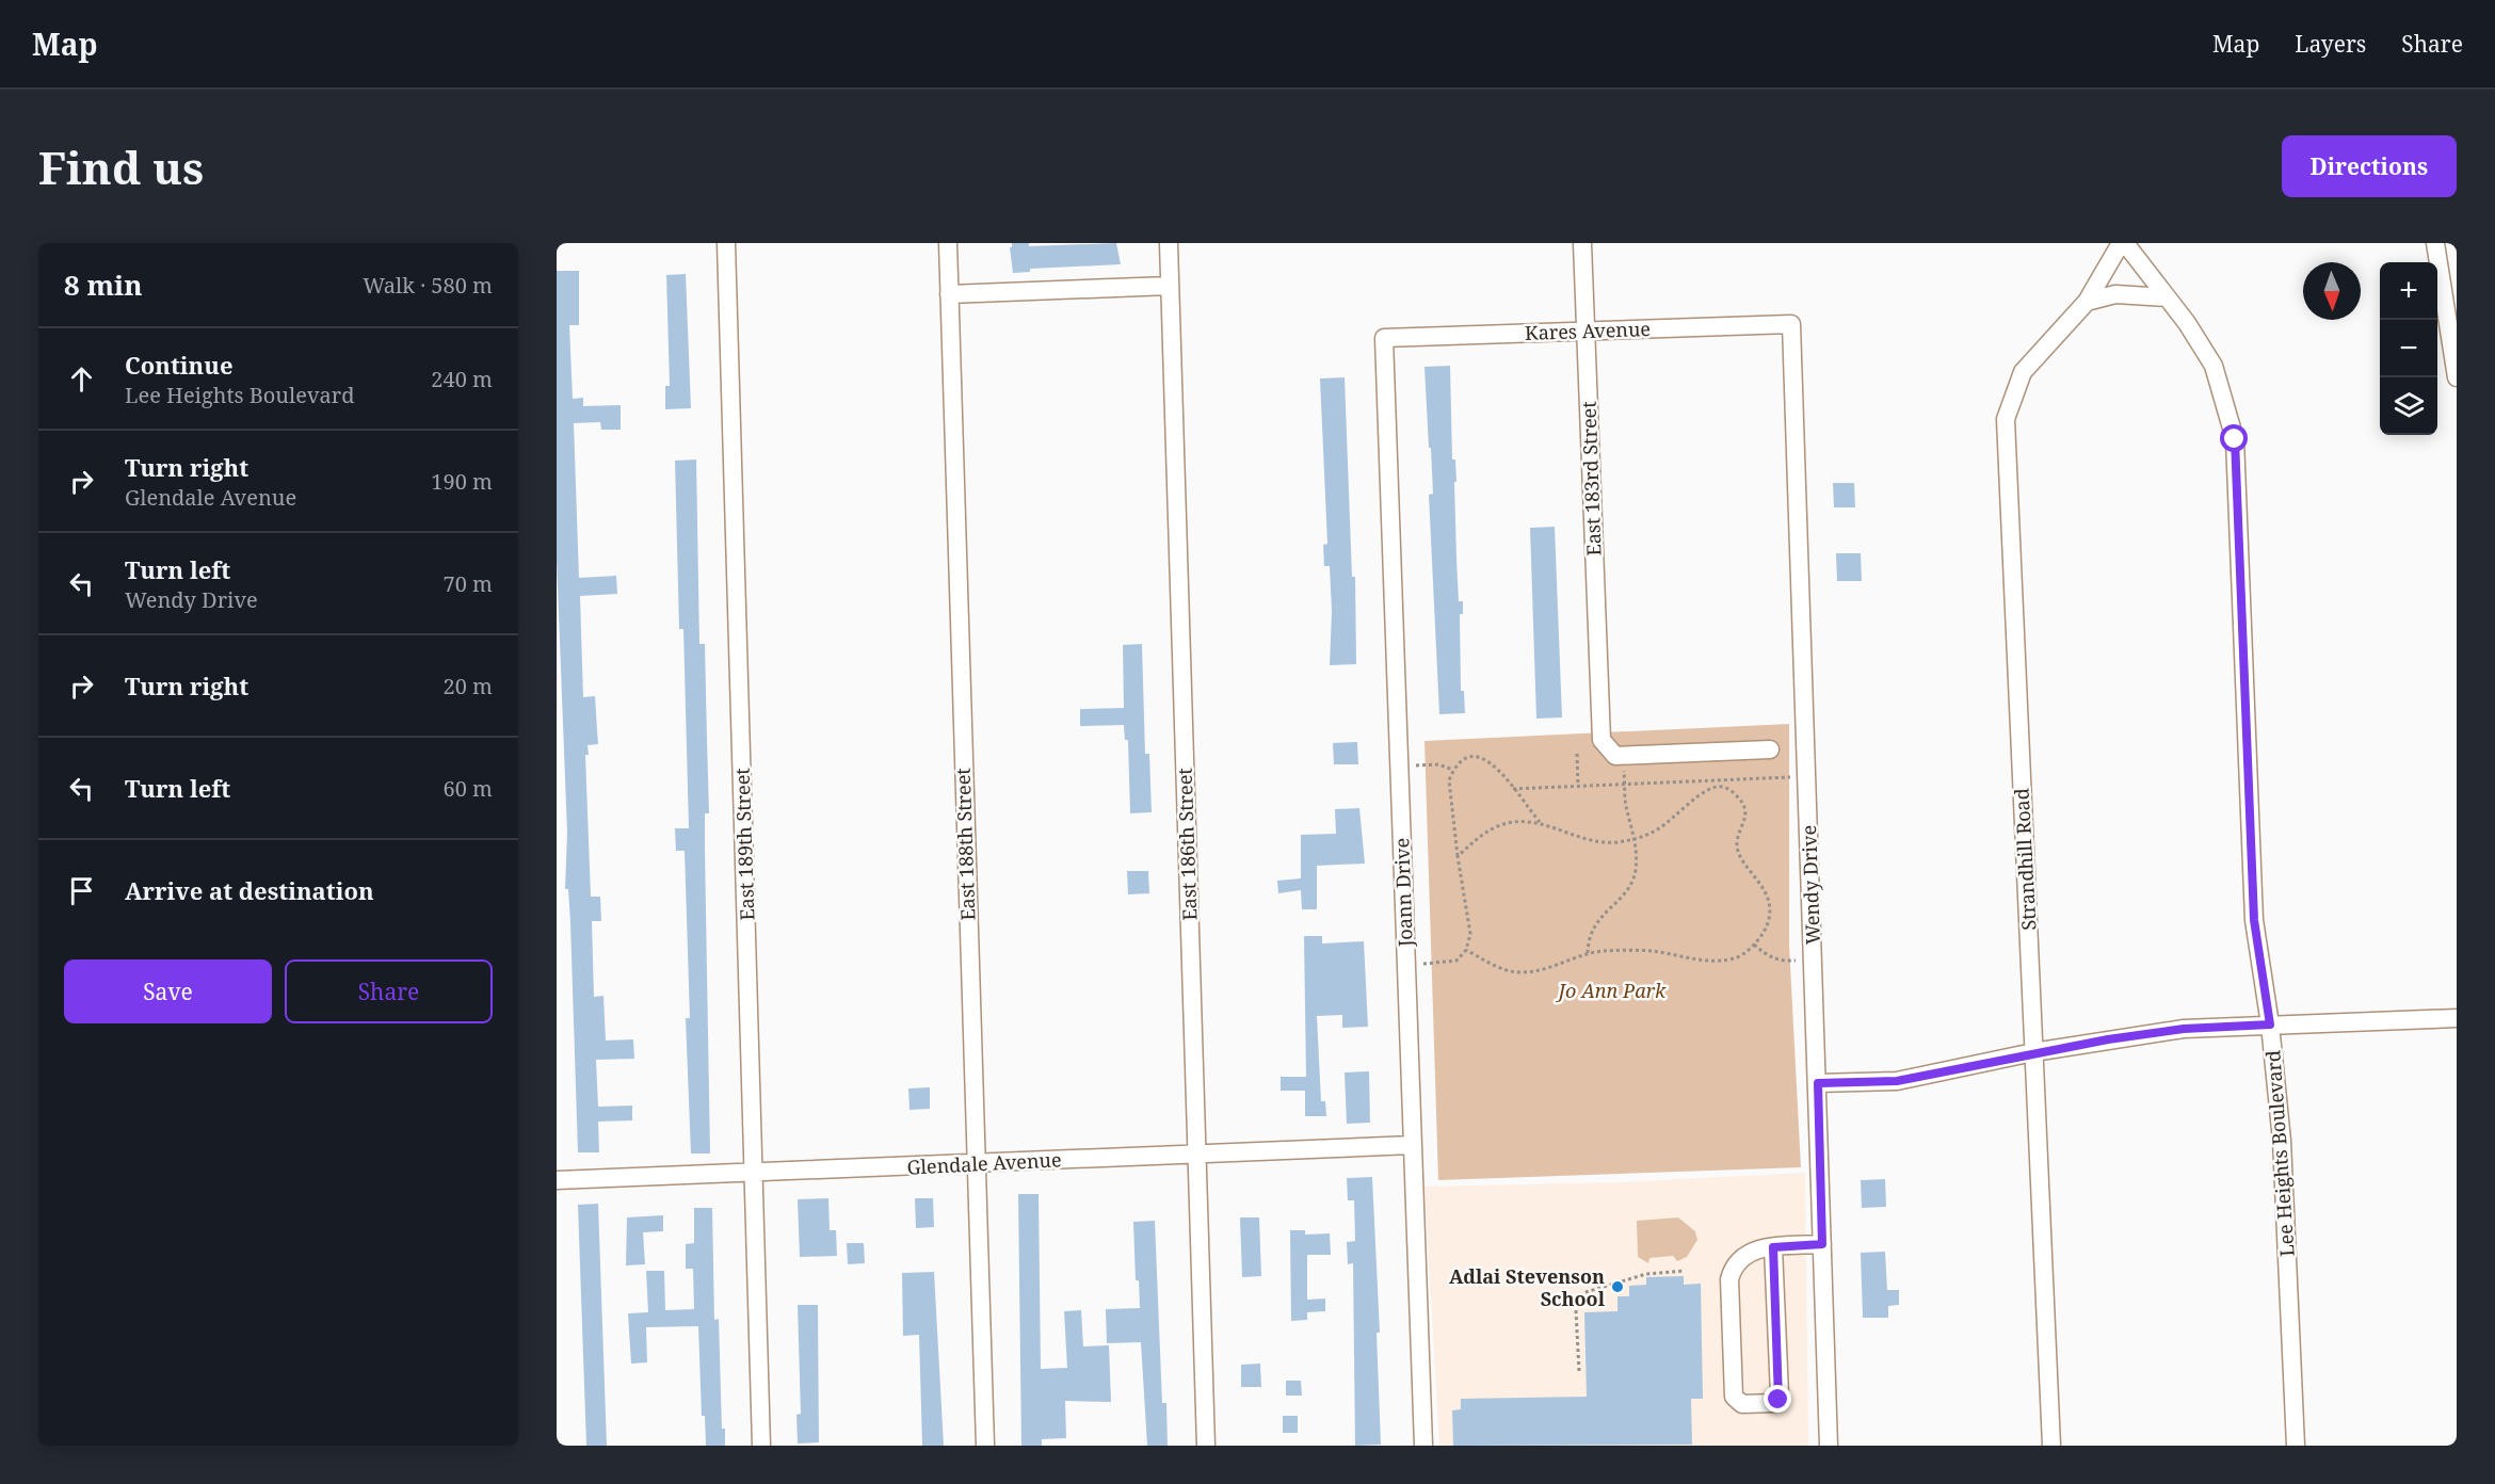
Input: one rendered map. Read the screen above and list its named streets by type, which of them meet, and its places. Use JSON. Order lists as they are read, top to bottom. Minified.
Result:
{"streets":{"street":["Kares Avenue","East 183rd Street","East 189th Street","East 188th Street","East 186th Street","Strandhill Road","Wendy Drive","Joann Drive","Lee Heights Boulevard","Glendale Avenue"]},"crossings":[["Kares Avenue","East 183rd Street"],["Kares Avenue","Wendy Drive"],["Kares Avenue","Joann Drive"],["East 189th Street","Glendale Avenue"],["East 188th Street","Glendale Avenue"],["East 186th Street","Glendale Avenue"],["Strandhill Road","Lee Heights Boulevard"],["Joann Drive","Glendale Avenue"]],"parks":["Jo Ann Park"],"places":["Adlai Stevenson School"],"north":"bottom","page":{"header":"Map","nav":["Map","Layers","Share"],"buttons":["Directions",["Save","Share"]],"title":"Find us","heading":["8 min","Walk · 580 m"],"map_buttons":["+","−"],"list":[["Continue","Lee Heights Boulevard","240 m"],["Turn right","Glendale Avenue","190 m"],["Turn left","Wendy Drive","70 m"],["Turn right","20 m"],["Turn left","60 m"],"Arrive at destination"]}}
